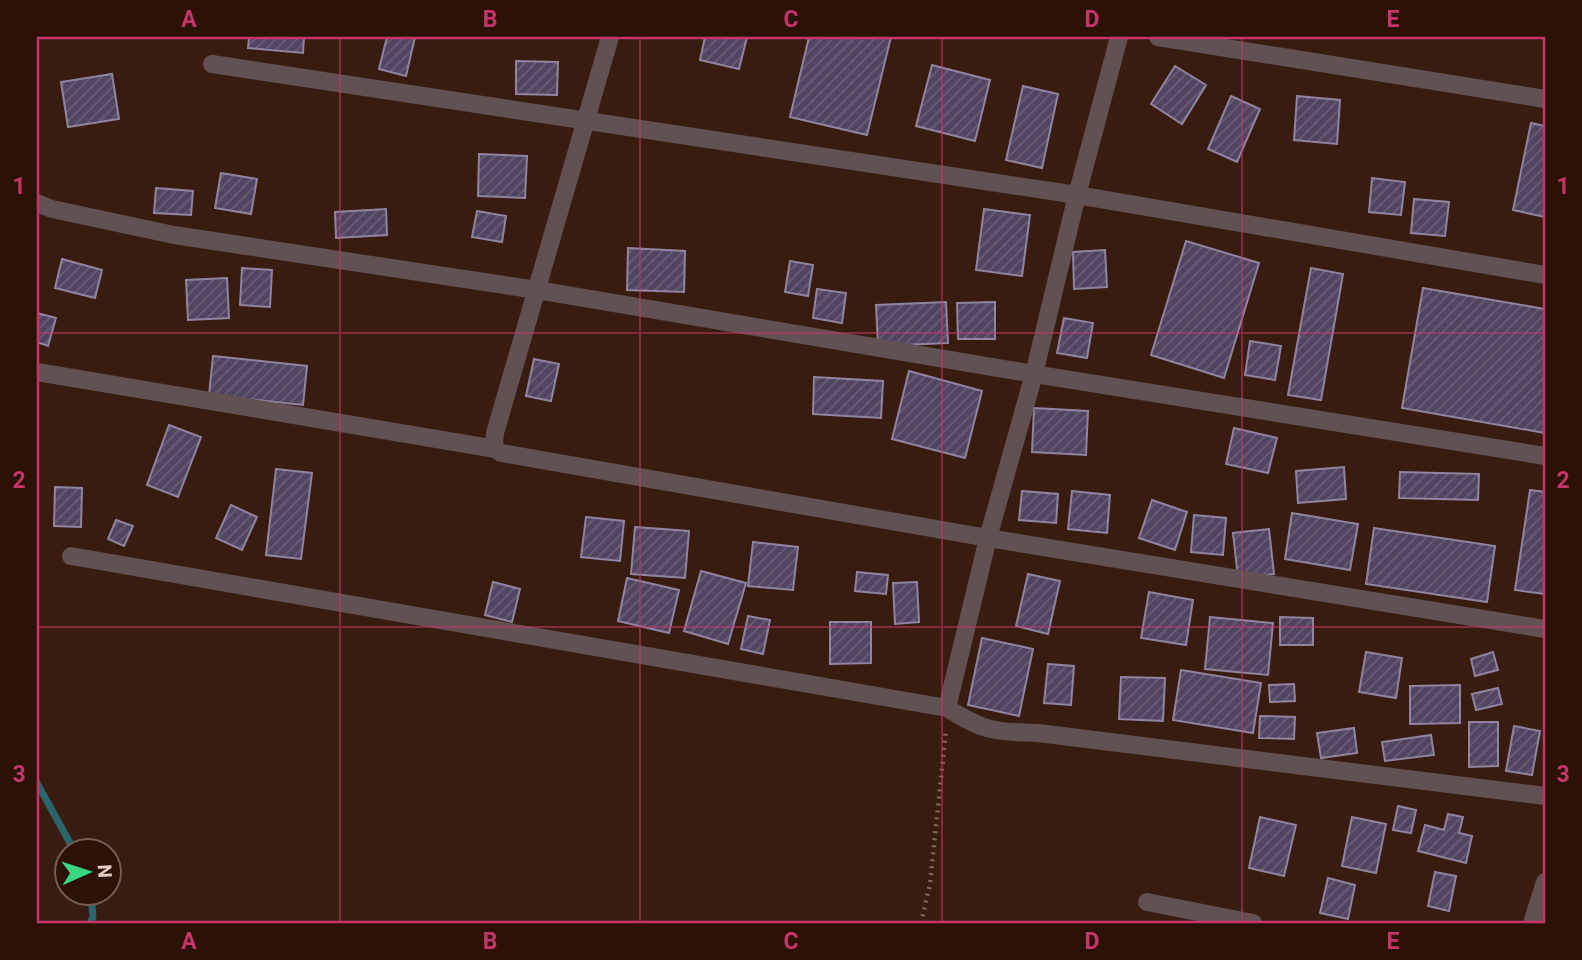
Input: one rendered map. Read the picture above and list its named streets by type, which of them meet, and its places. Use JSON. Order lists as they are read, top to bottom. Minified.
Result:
{"north":"right","grid":{"columns":["A","B","C","D","E"],"rows":["1","2","3"]}}
